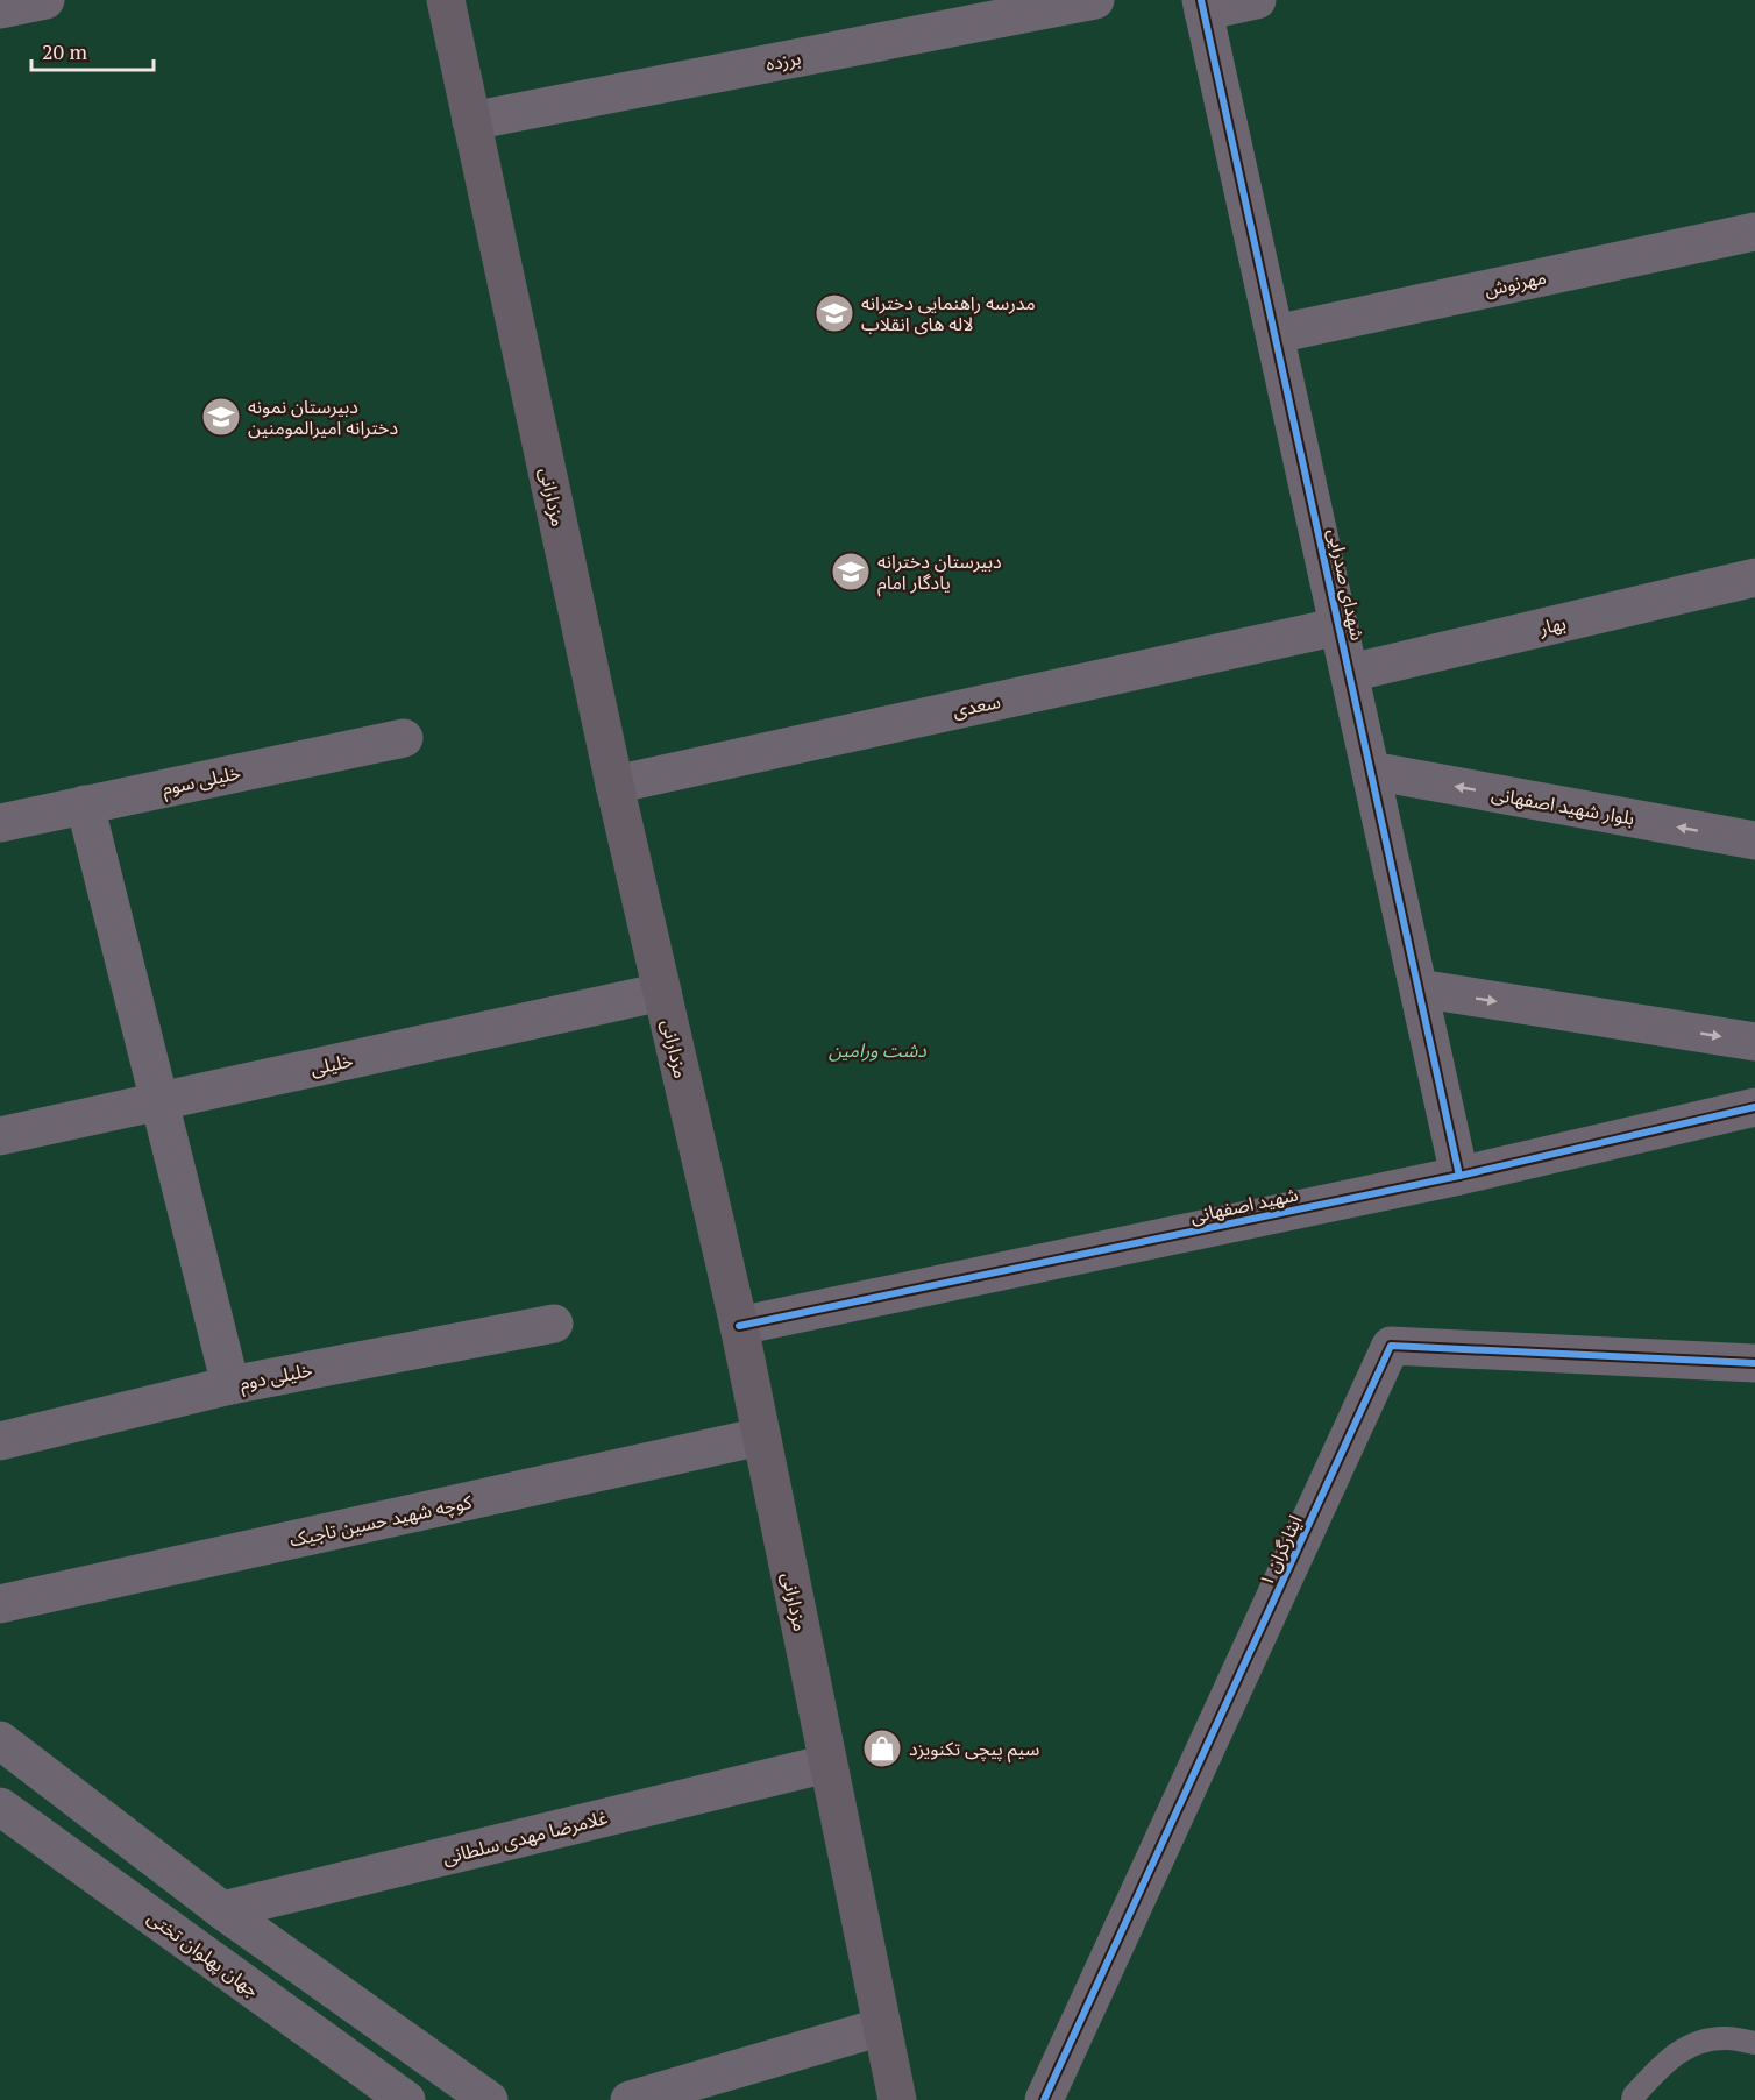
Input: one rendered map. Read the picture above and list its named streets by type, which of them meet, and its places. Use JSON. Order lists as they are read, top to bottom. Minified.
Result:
{"streets":{"main road":["مزدارانی"],"street":["برزده","مهرنوش","شهدای صدرایی","بهار","سعدی","خلیلی سوم","بلوار شهید اصفهانی","خلیلی","شهید اصفهانی","خلیلی دوم","کوچه شهید حسین تاجیک","ایثارگران ۱","غلامرضا مهدی سلطانی","جهان پهلوان تختی"]},"crossings":[["برزده","مزدارانی"],["مهرنوش","شهدای صدرایی"],["مزدارانی","سعدی"],["مزدارانی","خلیلی"],["مزدارانی","شهید اصفهانی"],["مزدارانی","کوچه شهید حسین تاجیک"],["مزدارانی","غلامرضا مهدی سلطانی"],["شهدای صدرایی","بهار"],["شهدای صدرایی","سعدی"],["شهدای صدرایی","بلوار شهید اصفهانی"],["شهدای صدرایی","شهید اصفهانی"]],"parks":["دشت ورامین"],"places":{"school or university":["مدرسه راهنمایی دخترانه لاله های انقلاب","دبیرستان نمونه دخترانه امیرالمومنین","دبیرستان دخترانه یادگار امام"],"shop":["سیم پیچی تکنویزد"]},"scale_bar":"20 m"}
